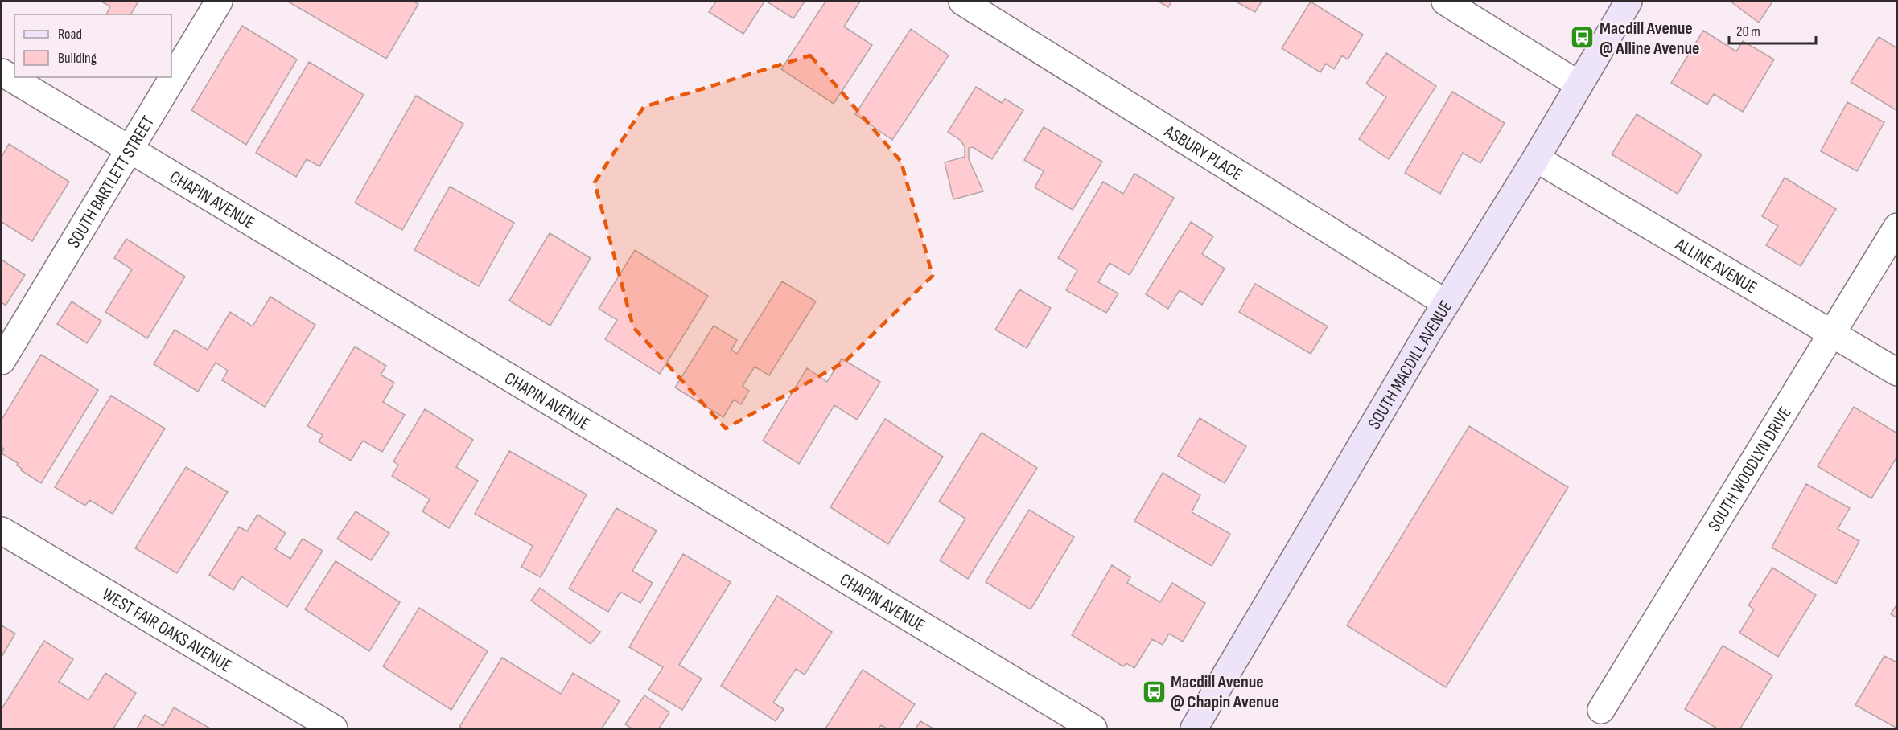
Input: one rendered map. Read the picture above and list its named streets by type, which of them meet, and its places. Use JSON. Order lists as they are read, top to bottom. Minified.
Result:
{"streets":{"street":["ASBURY PLACE","SOUTH BARTLETT STREET","CHAPIN AVENUE","ALLINE AVENUE","SOUTH MACDILL AVENUE","SOUTH WOODLYN DRIVE","WEST FAIR OAKS AVENUE"]},"crossings":[["ASBURY PLACE","SOUTH MACDILL AVENUE"],["SOUTH BARTLETT STREET","CHAPIN AVENUE"],["ALLINE AVENUE","SOUTH MACDILL AVENUE"],["ALLINE AVENUE","SOUTH WOODLYN DRIVE"]],"places":{"bus stop":["Macdill Avenue @ Alline Avenue","Macdill Avenue @ Chapin Avenue"]},"legend":["Road","Building"],"scale_bar":"20 m"}
